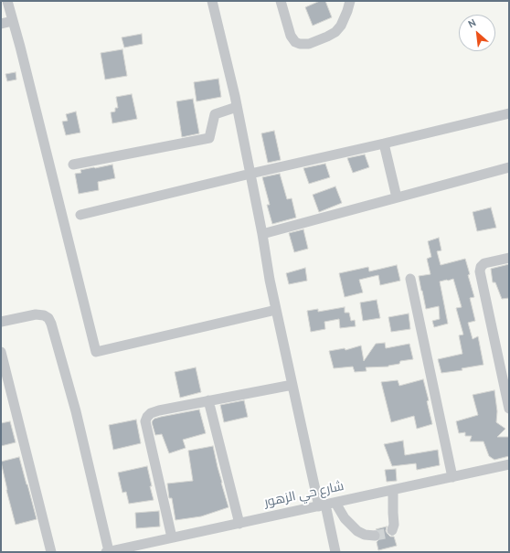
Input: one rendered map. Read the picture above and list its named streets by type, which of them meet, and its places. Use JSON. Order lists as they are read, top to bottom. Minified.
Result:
{"streets":{"street":["شارع حي الزهور"]},"north":"top left"}
